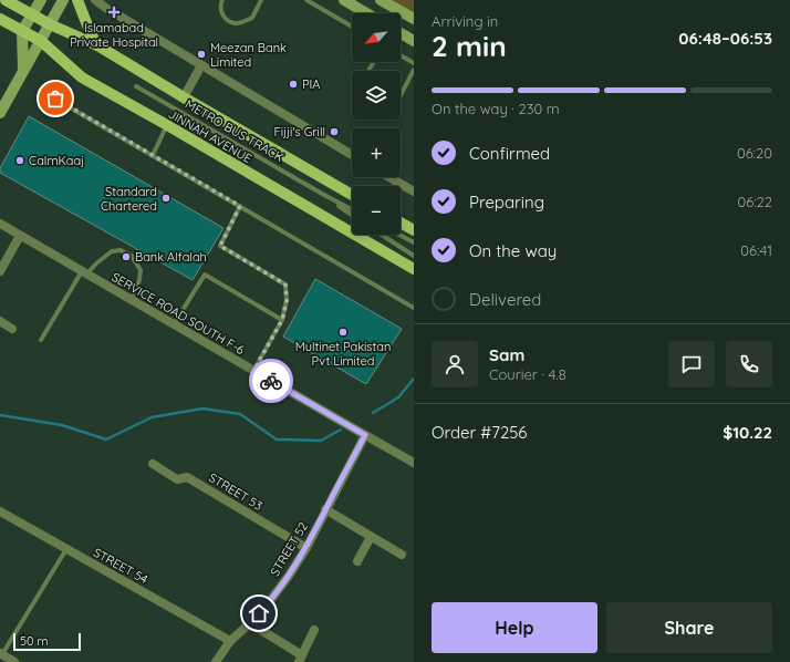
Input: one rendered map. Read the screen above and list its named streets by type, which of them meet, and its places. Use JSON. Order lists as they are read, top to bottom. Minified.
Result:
{"streets":{"main road":["JINNAH AVENUE"],"street":["SERVICE ROAD SOUTH F-6","STREET 53","STREET 52","STREET 54"],"lane":["METRO BUS TRACK"]},"crossings":[["SERVICE ROAD SOUTH F-6","STREET 52"],["STREET 53","STREET 52"],["STREET 52","STREET 54"]],"places":{"health":["Islamabad Private Hospital"],"other":["Meezan Bank Limited","PIA","Fijji's Grill","CalmKaaj","Standard Chartered","Bank Alfalah","Multinet Pakistan Pvt Limited"]},"scale_bar":"50 m","north":"bottom left","page":{"heading":["2 min","Arriving in","06:48–06:53"],"panel":["Sam","Courier · 4.8","Order #7256","$10.22"],"map_buttons":["+","−"],"bar":"On the way · 230 m","list":[["Confirmed","06:20"],["Preparing","06:22"],["On the way","06:41"],"Delivered"],"buttons":["Help","Share"],"scale":"50 m"}}
